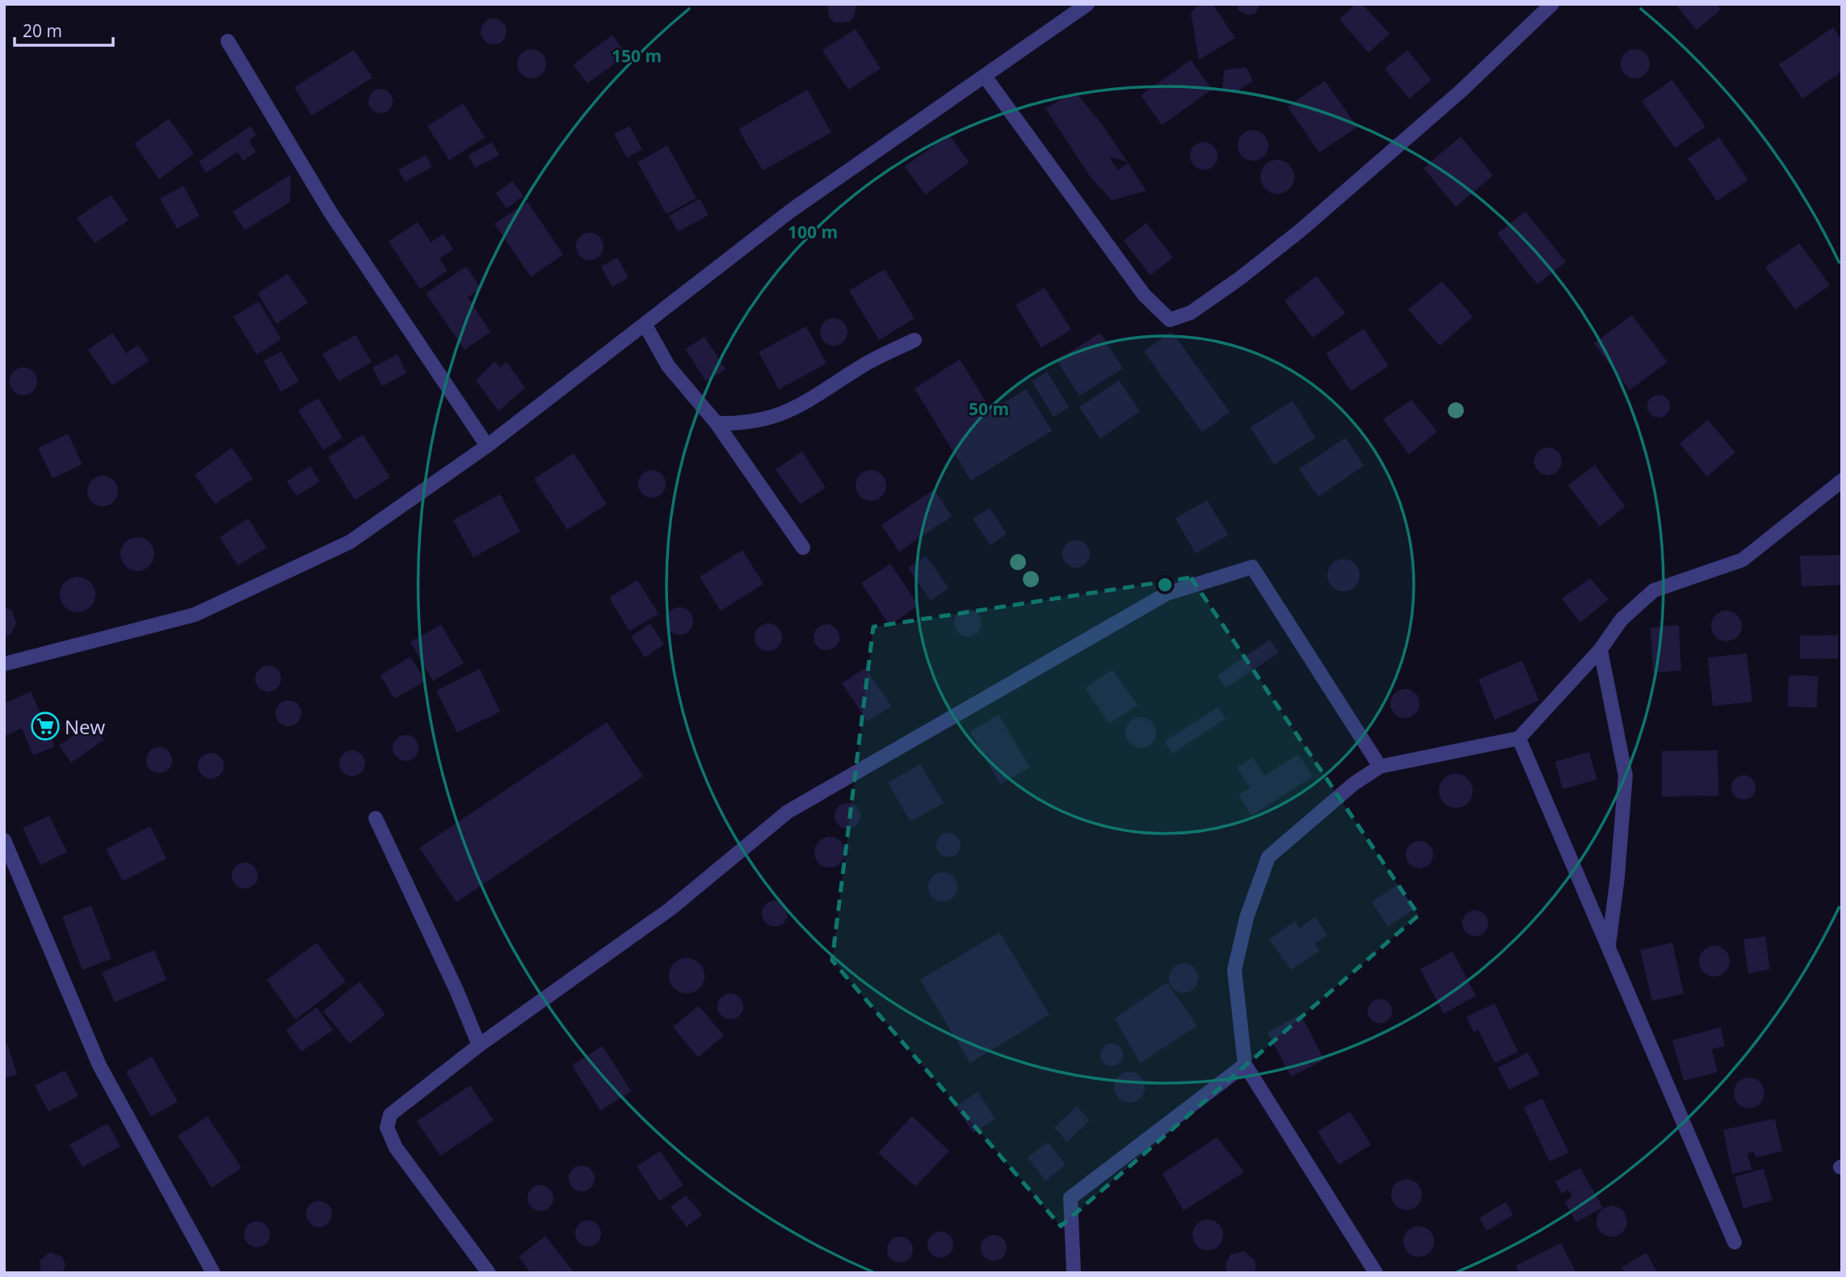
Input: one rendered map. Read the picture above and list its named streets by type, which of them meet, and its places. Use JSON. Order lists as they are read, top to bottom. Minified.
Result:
{"places":{"supermarket":["New"]},"scale_bar":"20 m","rings":["150 m","100 m","50 m"]}
